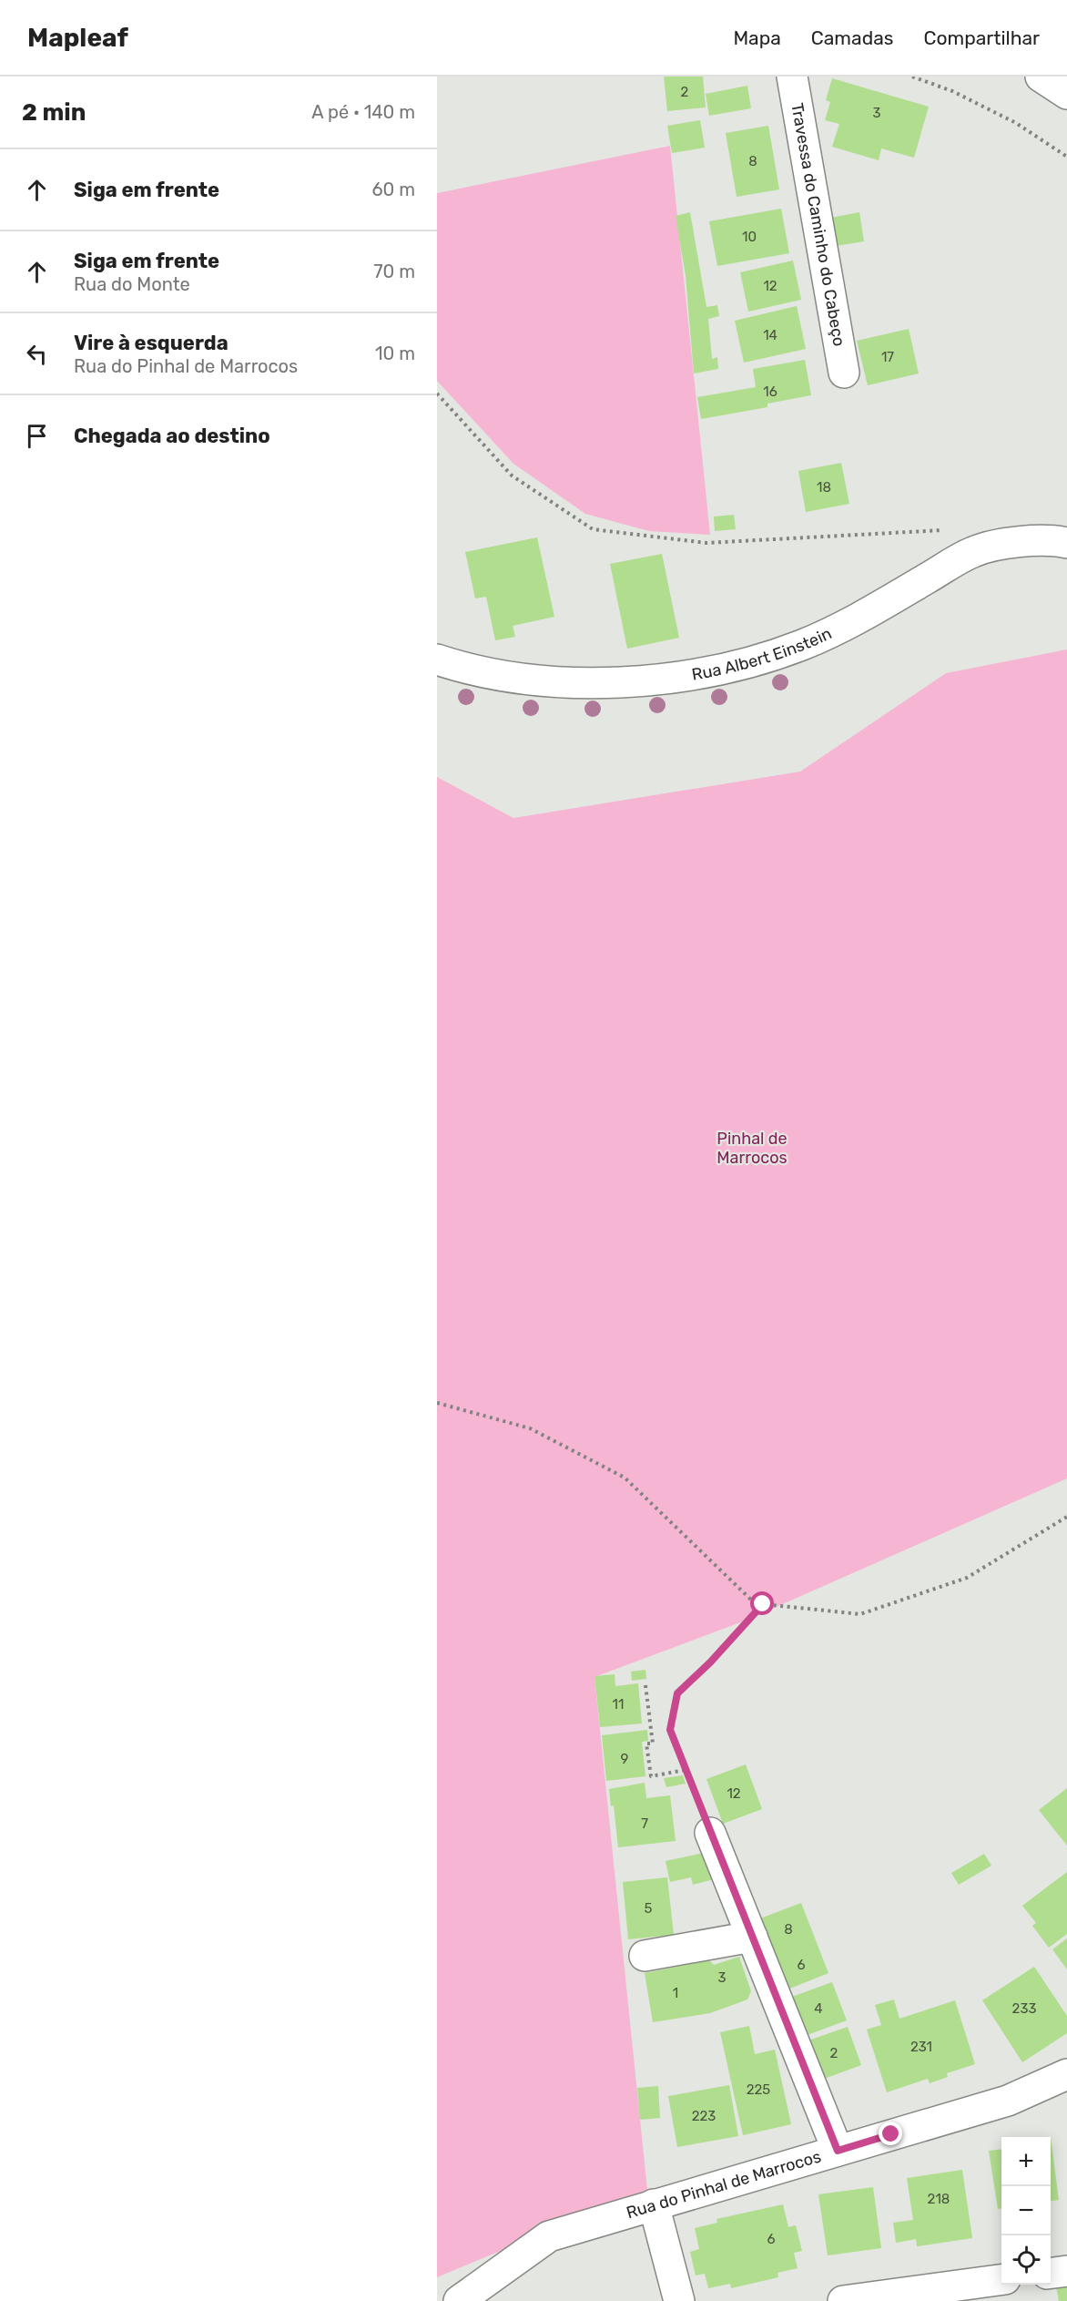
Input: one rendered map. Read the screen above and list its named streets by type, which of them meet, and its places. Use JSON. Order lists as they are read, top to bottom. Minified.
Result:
{"streets":{"street":["Travessa do Caminho do Cabeço","Rua Albert Einstein","Rua do Pinhal de Marrocos"]},"parks":["Pinhal de Marrocos"],"house_numbers":["2","3","8","10","12","14","17","16","18","11","9","12","7","5","8","6","3","1","4","233","231","2","225","223","218","6"],"page":{"header":"Mapleaf","nav":["Mapa","Camadas","Compartilhar"],"heading":["2 min","A pé · 140 m"],"list":[["Siga em frente","60 m"],["Siga em frente","Rua do Monte","70 m"],["Vire à esquerda","Rua do Pinhal de Marrocos","10 m"],"Chegada ao destino"],"map_buttons":["+","−"]}}
